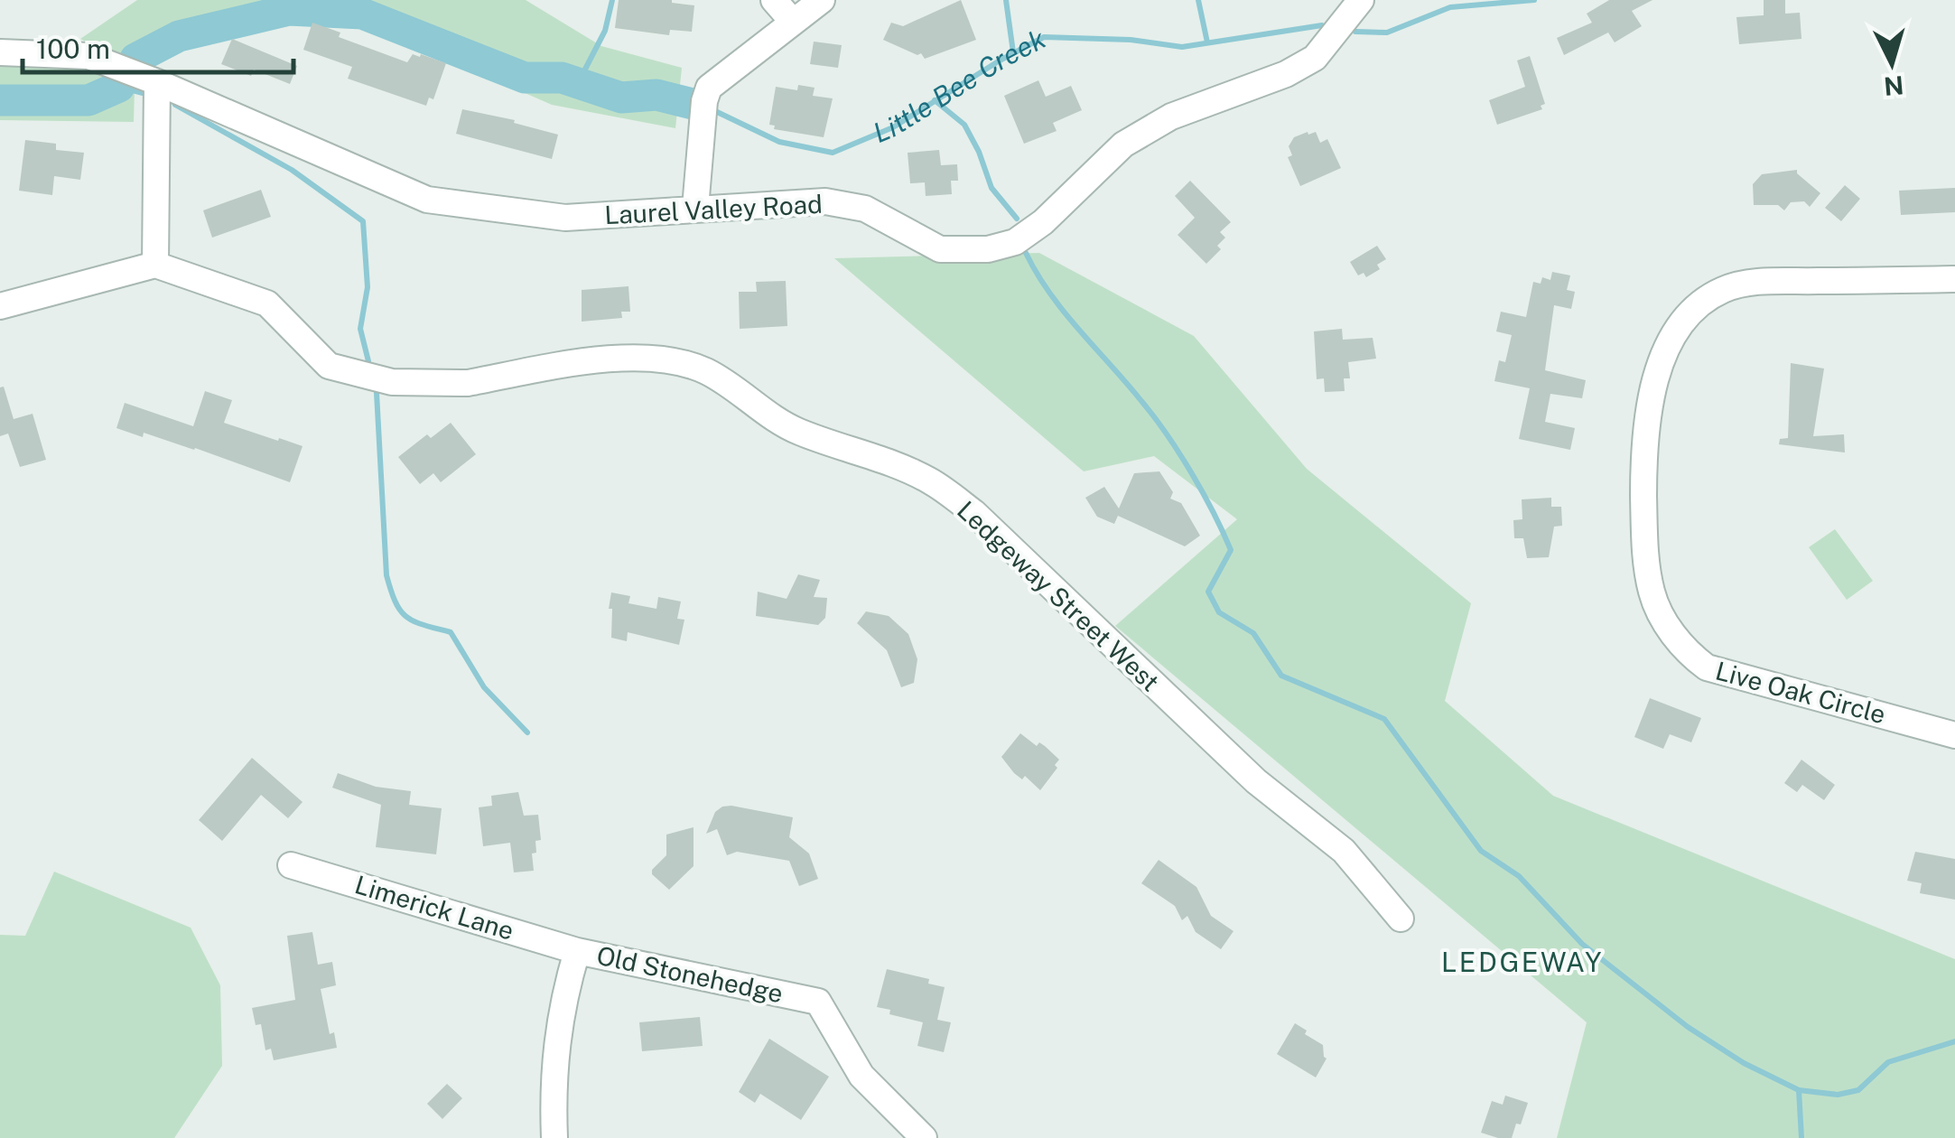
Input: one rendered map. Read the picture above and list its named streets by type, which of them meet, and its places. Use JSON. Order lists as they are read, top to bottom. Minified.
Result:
{"streets":{"street":["Laurel Valley Road","Ledgeway Street West","Live Oak Circle","Limerick Lane","Old Stonehedge"]},"crossings":[["Limerick Lane","Old Stonehedge"]],"districts":["LEDGEWAY"],"water":["Little Bee Creek"],"scale_bar":"100 m","north":"bottom"}
